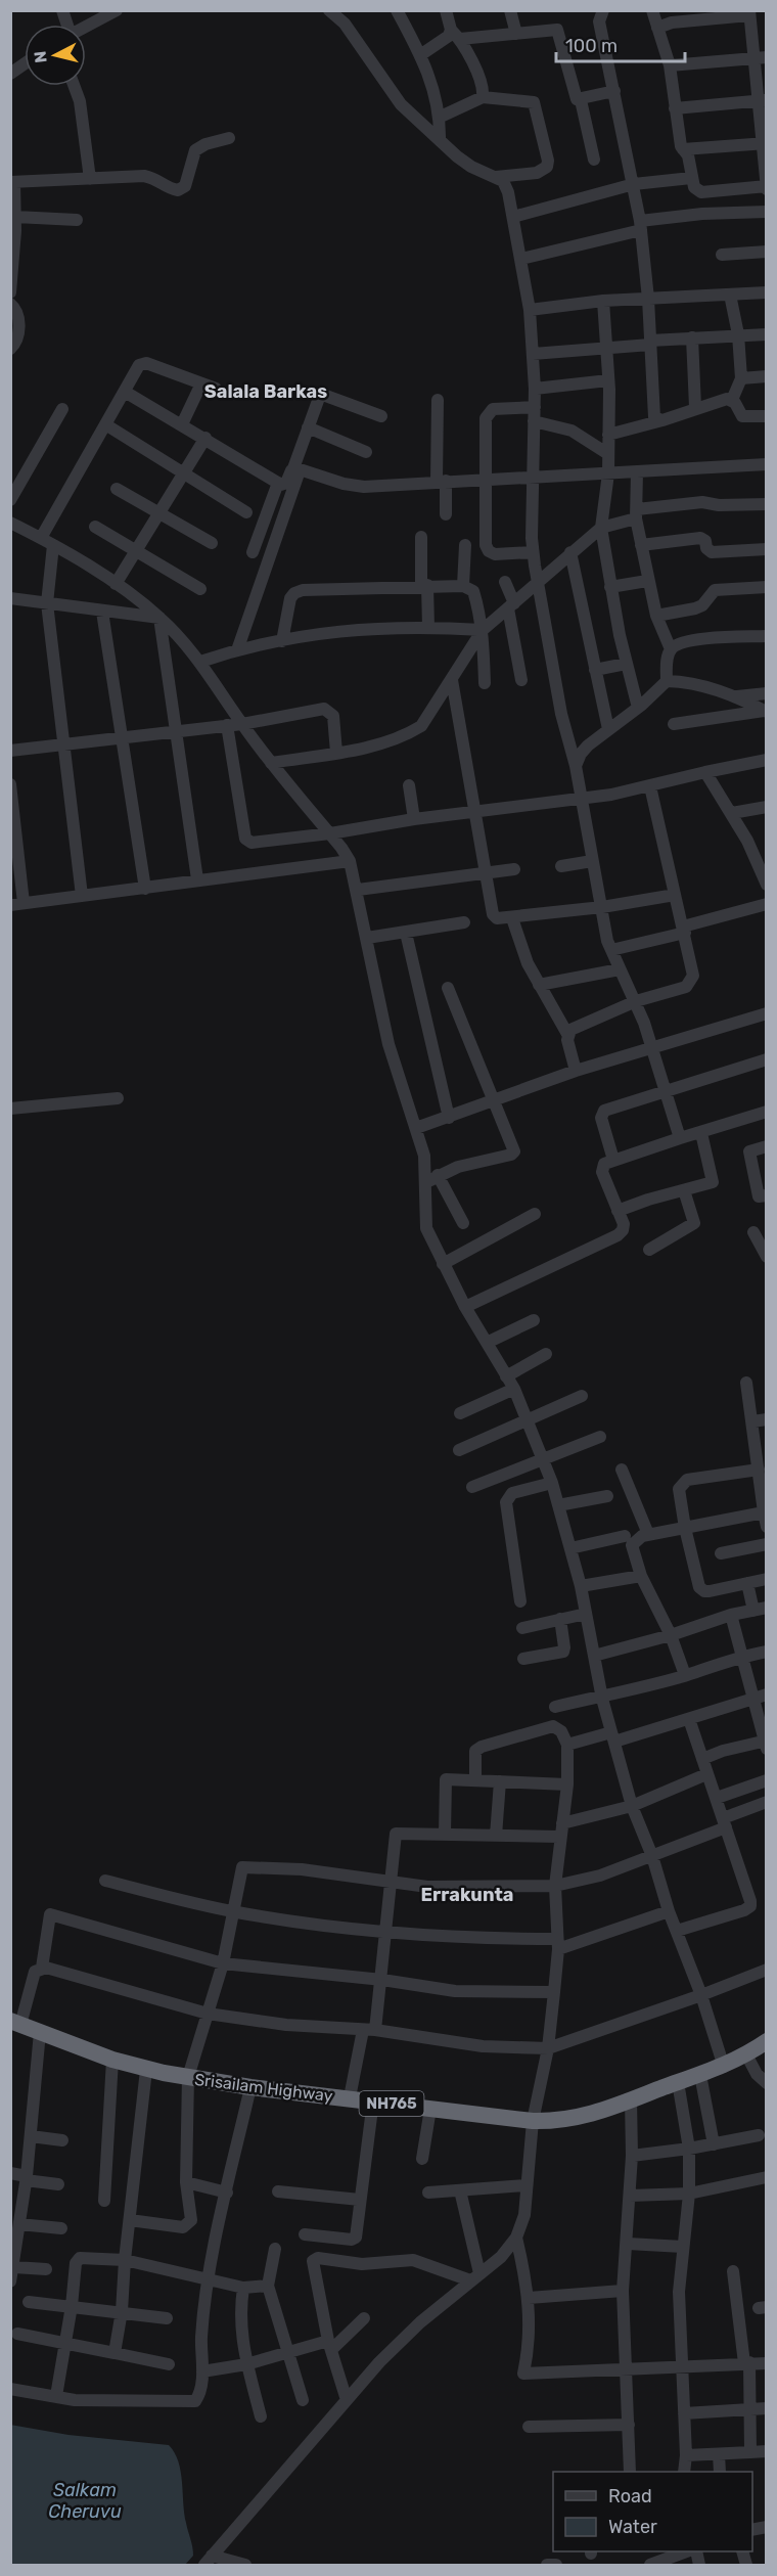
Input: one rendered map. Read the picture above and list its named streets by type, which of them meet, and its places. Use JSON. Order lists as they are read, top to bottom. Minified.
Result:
{"streets":{"highway":["Srisailam Highway","NH765"]},"districts":["Salala Barkas","Errakunta"],"water":["Salkam Cheruvu"],"legend":["Road","Water"],"scale_bar":"100 m","north":"left"}
